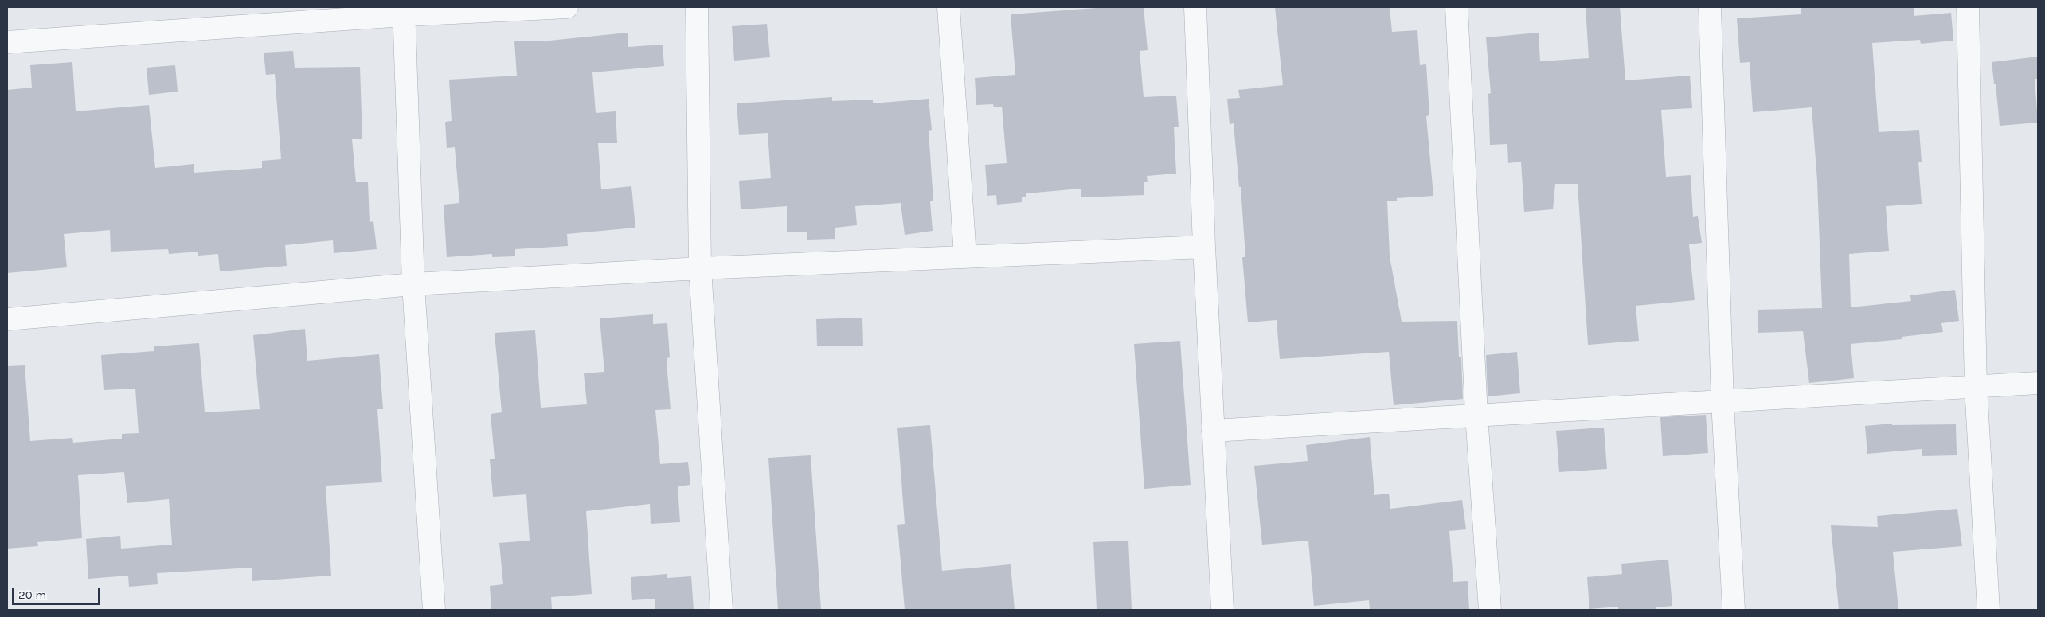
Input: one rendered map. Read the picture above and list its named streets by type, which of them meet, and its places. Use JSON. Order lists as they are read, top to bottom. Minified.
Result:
{"scale_bar":"20 m"}
